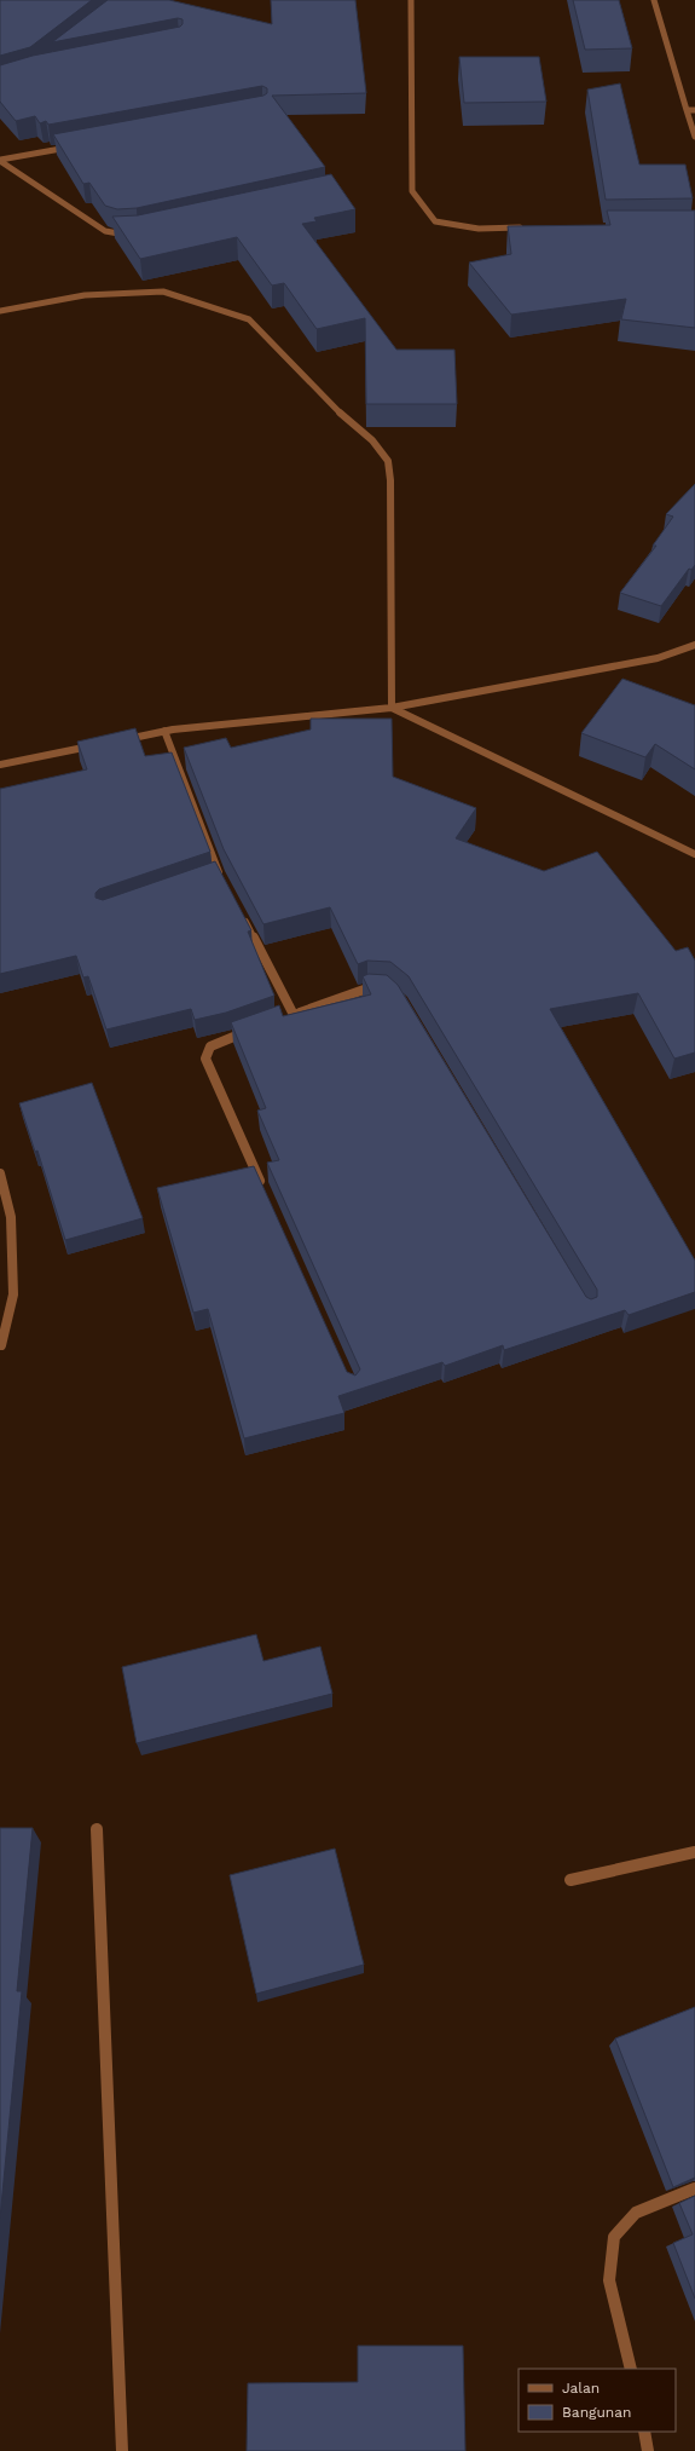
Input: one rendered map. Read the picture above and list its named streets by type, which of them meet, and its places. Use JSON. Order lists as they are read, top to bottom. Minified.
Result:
{"legend":["Jalan","Bangunan"]}
